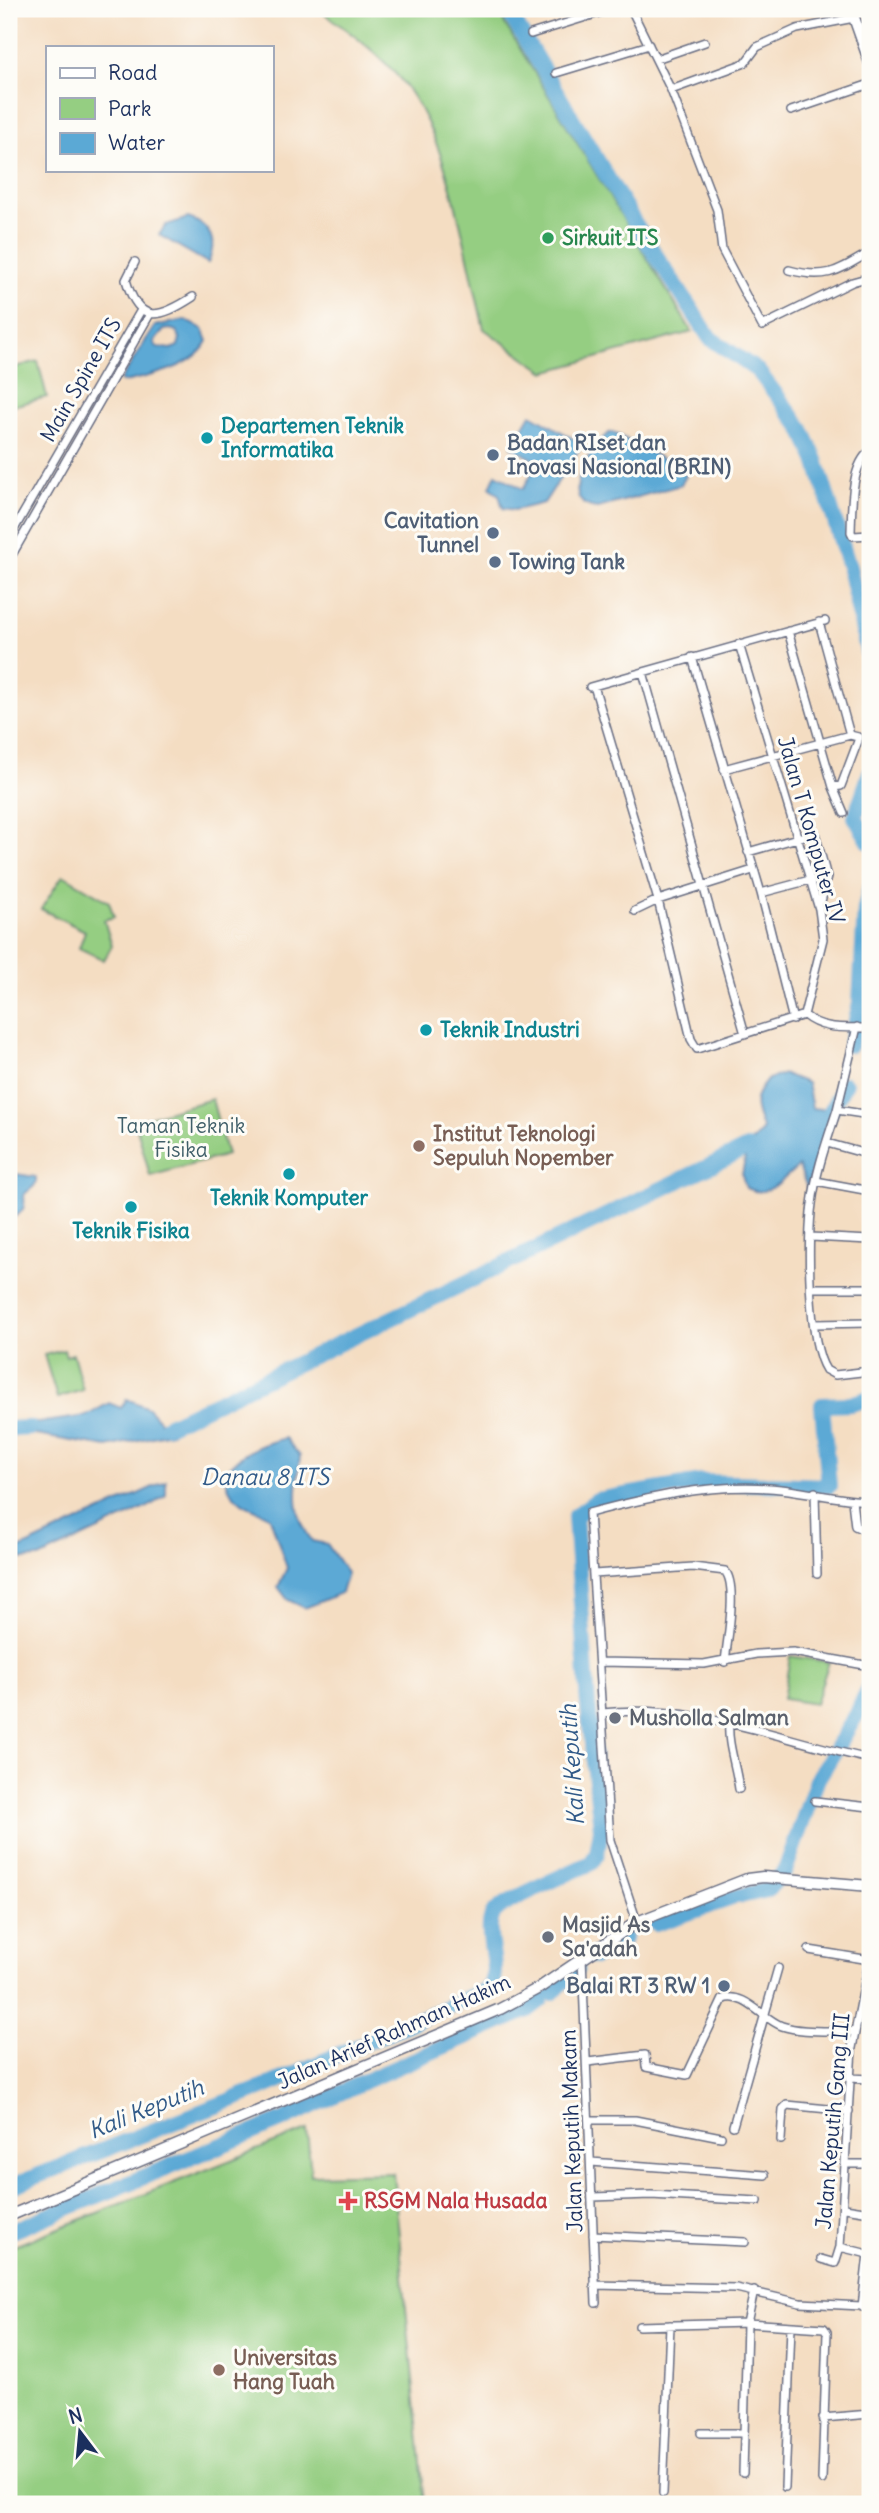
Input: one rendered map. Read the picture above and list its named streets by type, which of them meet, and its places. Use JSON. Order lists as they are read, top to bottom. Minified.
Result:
{"streets":{"main road":["Jalan Arief Rahman Hakim"],"street":["Main Spine ITS","Jalan T Komputer IV","Jalan Keputih Gang III","Jalan Keputih Makam"]},"crossings":[["Jalan Arief Rahman Hakim","Jalan Keputih Makam"]],"water":["Danau 8 ITS","Kali Keputih"],"parks":["Taman Teknik Fisika"],"places":{"other":["Sirkuit ITS","Departemen Teknik Informatika","Badan RIset dan Inovasi Nasional (BRIN)","Cavitation Tunnel","Towing Tank","Teknik Industri","Institut Teknologi Sepuluh Nopember","Teknik Komputer","Teknik Fisika","Musholla Salman","Masjid As Sa'adah","Balai RT 3 RW 1","Universitas Hang Tuah"],"health":["RSGM Nala Husada"]},"legend":["Road","Park","Water"],"north":"top"}
